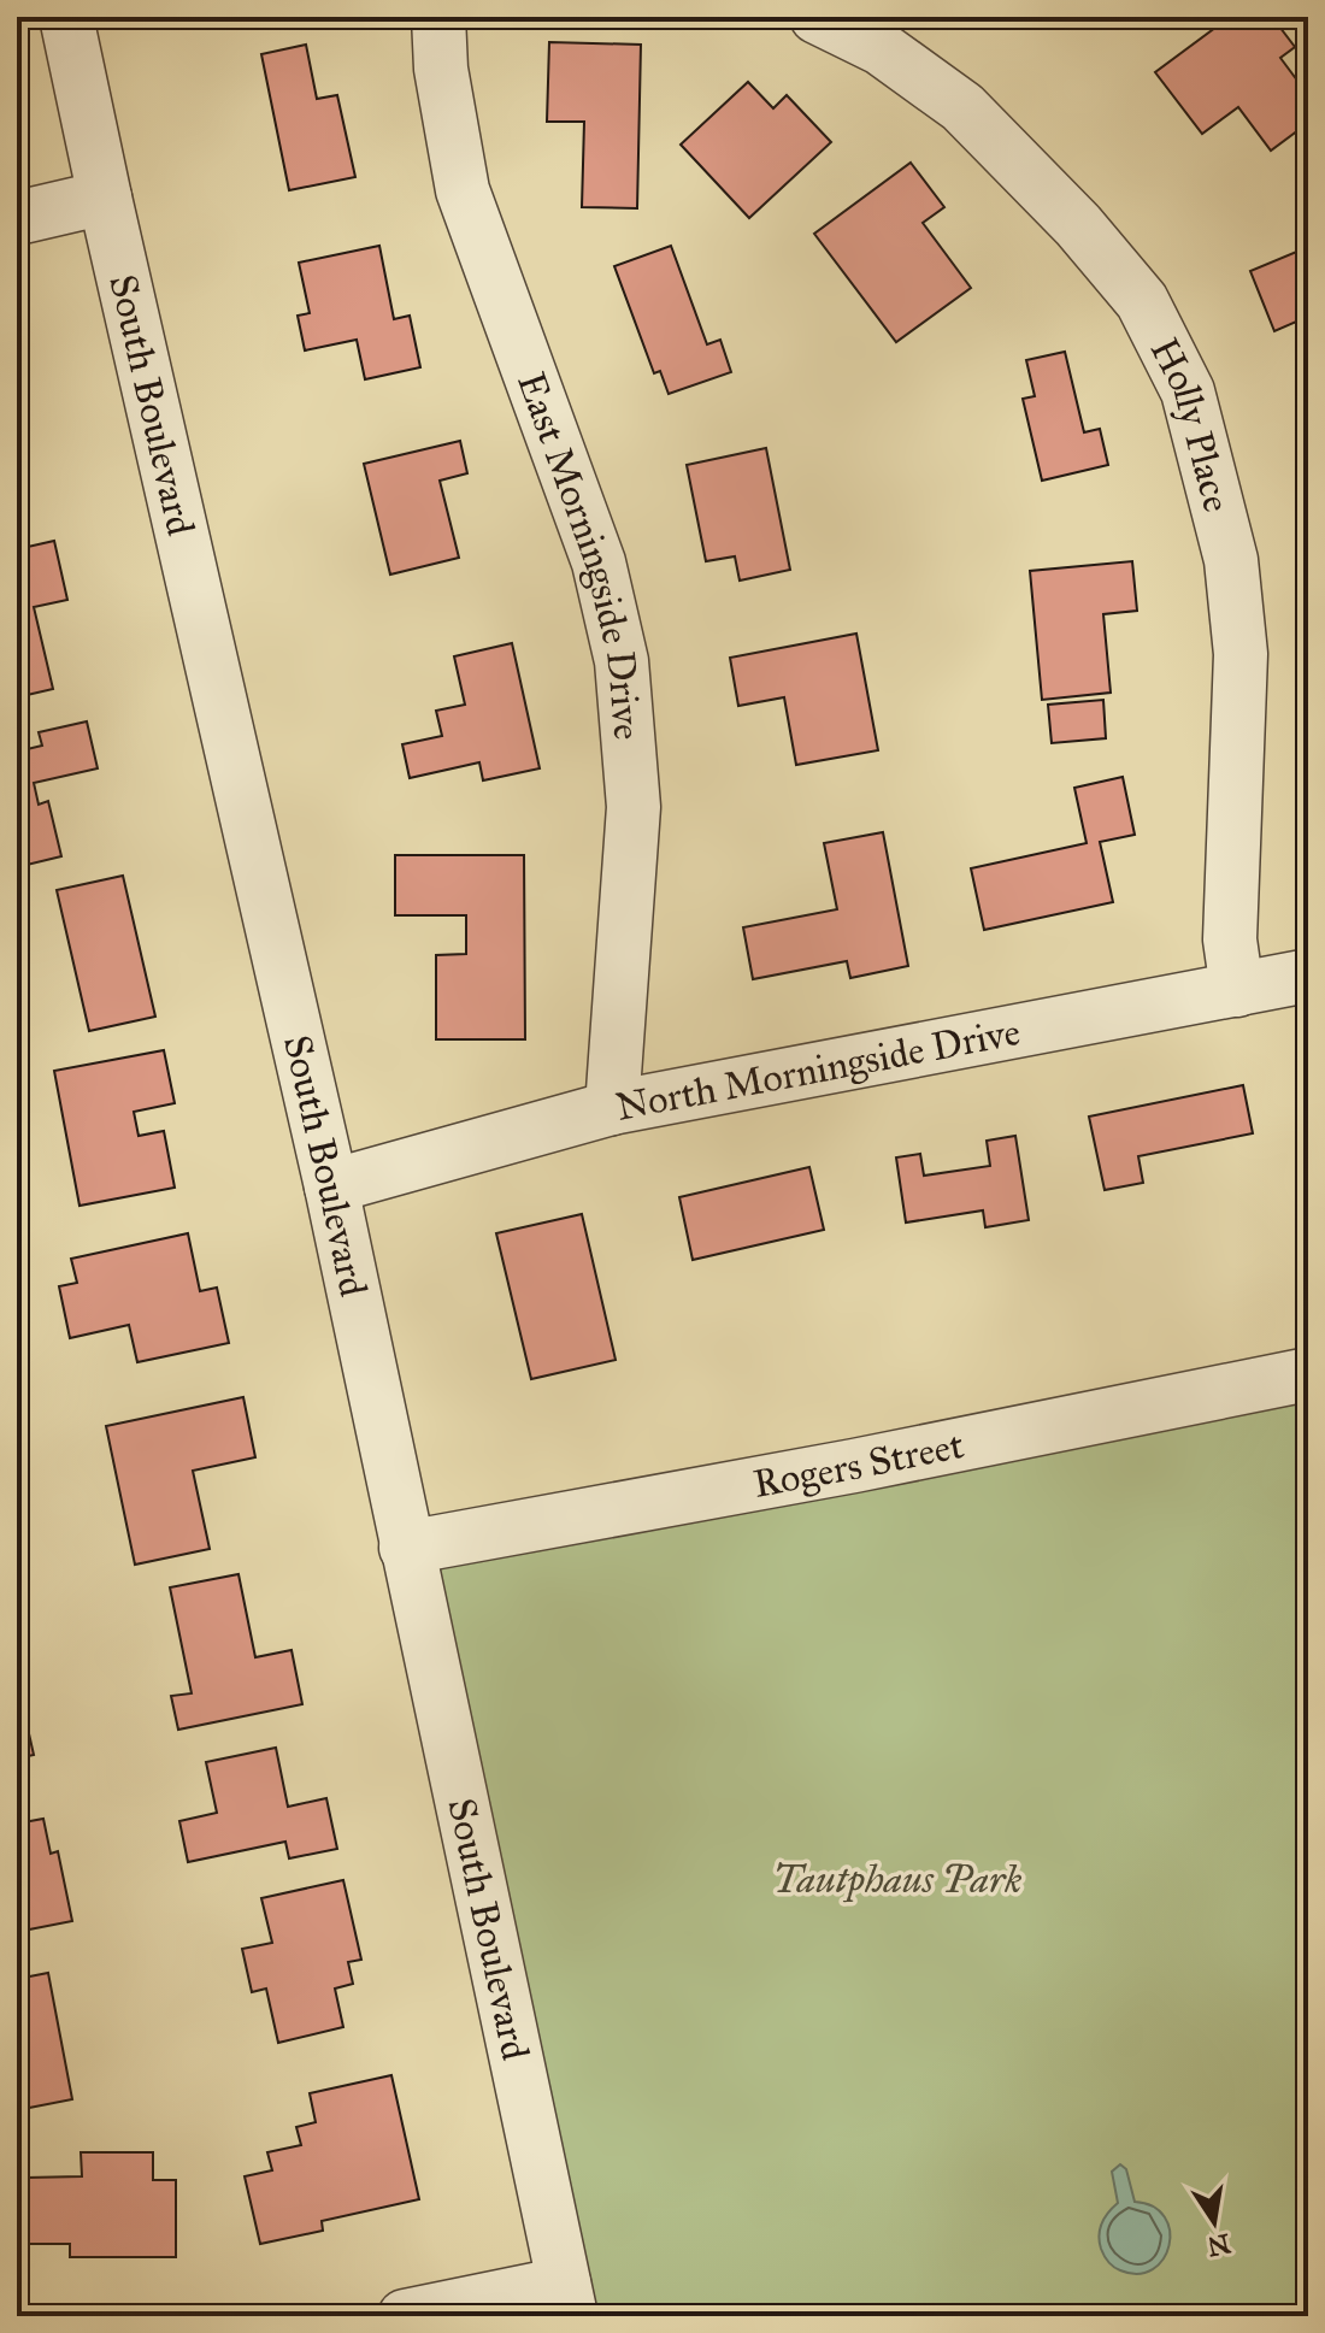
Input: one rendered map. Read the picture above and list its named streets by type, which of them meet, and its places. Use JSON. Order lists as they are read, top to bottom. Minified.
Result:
{"streets":{"street":["South Boulevard","Holly Place","East Morningside Drive","North Morningside Drive","Rogers Street"]},"crossings":[["South Boulevard","North Morningside Drive"],["South Boulevard","Rogers Street"],["Holly Place","North Morningside Drive"],["East Morningside Drive","North Morningside Drive"]],"parks":["Tautphaus Park"],"north":"bottom"}
